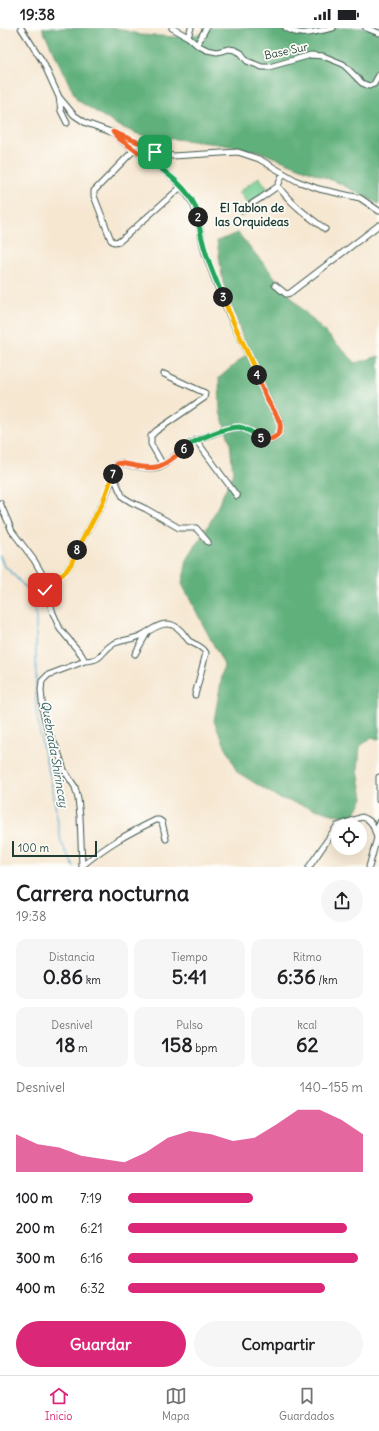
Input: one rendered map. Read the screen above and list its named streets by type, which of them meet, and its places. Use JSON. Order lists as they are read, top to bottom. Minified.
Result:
{"streets":{"street":["Base Sur"]},"districts":["El Tablon de las Orquideas"],"water":["Quebrada Shirincay"],"scale_bar":"100 m","page":{"status":"19:38","pins":["2","3","4","5","6","7","8"],"scale":"100 m","heading":["Carrera nocturna","19:38"],"stats":[["Distancia","0.86 km"],["Tiempo","5:41"],["Ritmo","6:36 /km"],["Desnivel","18 m"],["Pulso","158 bpm"],["kcal","62"]],"chart":["Desnivel","140–155 m"],"list":[{"name":"100 m","note":"7:19"},{"name":"200 m","note":"6:21"},{"name":"300 m","note":"6:16"},{"name":"400 m","note":"6:32"}],"buttons":["Guardar","Compartir"],"tabs":["Inicio","Mapa","Guardados"]}}
